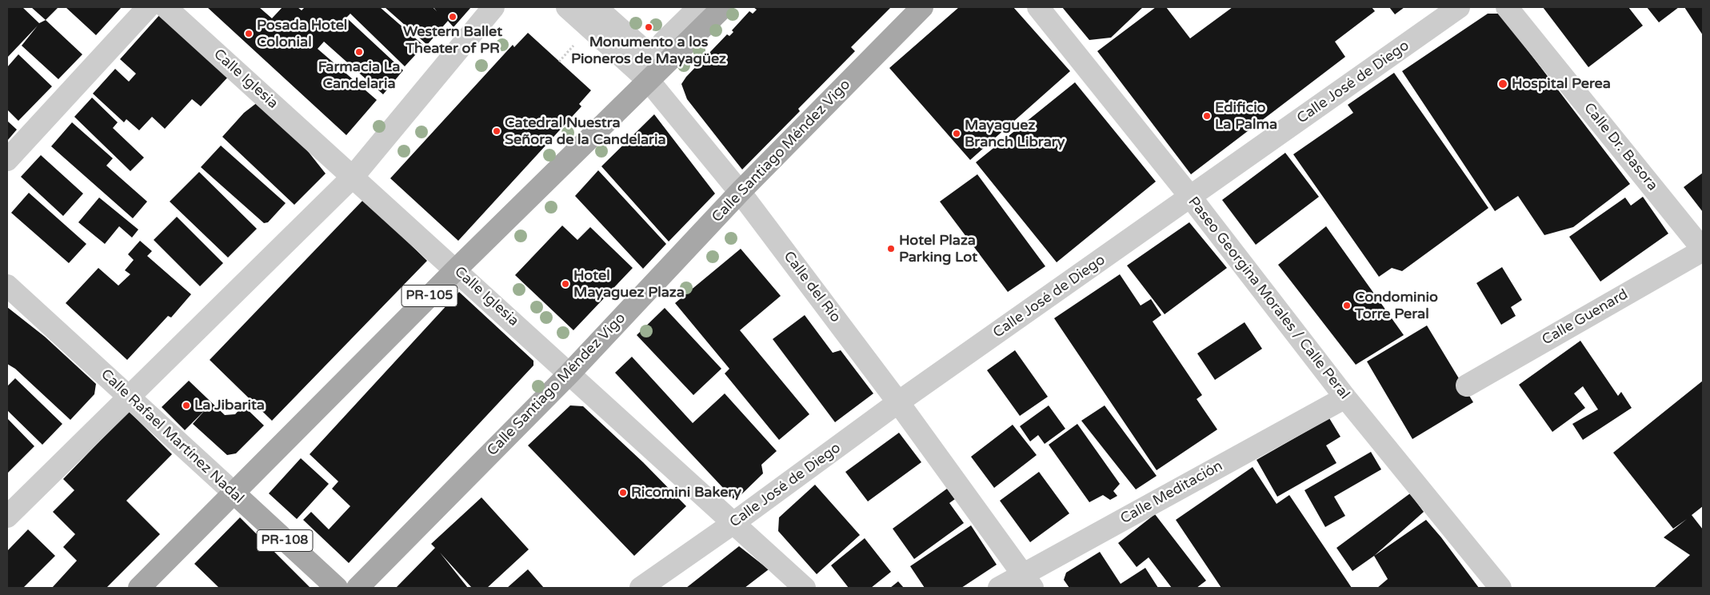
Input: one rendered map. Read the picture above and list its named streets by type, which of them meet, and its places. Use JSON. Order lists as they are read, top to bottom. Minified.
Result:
{"streets":{"main road":["Calle Santiago Méndez Vigo","PR-105","Calle Rafael Martínez Nadal","PR-108"],"street":["Calle Iglesia","Calle José de Diego","Calle Dr. Basora","Calle del Río","Paseo Georgina Morales / Calle Peral","Calle Guenard","Calle Meditación"]},"crossings":[["Calle Iglesia","Calle José de Diego"],["Calle Iglesia","Calle Santiago Méndez Vigo"],["Calle Iglesia","PR-105"],["Calle José de Diego","Calle del Río"],["Calle José de Diego","Paseo Georgina Morales / Calle Peral"],["Calle Dr. Basora","Calle Guenard"],["Calle Santiago Méndez Vigo","Calle del Río"],["Calle del Río","PR-105"],["Calle del Río","Calle Meditación"],["PR-105","Calle Rafael Martínez Nadal"],["Paseo Georgina Morales / Calle Peral","Calle Meditación"]],"places":["Western Ballet Theater of PR","Monumento a los Pioneros de Mayagüez","Posada Hotel Colonial","Farmacia La Candelaria","Hospital Perea","Edificio La Palma","Catedral Nuestra Señora de la Candelaria","Mayaguez Branch Library","Hotel Plaza Parking Lot","Hotel Mayaguez Plaza","Condominio Torre Peral","La Jibarita","Ricomini Bakery"]}
